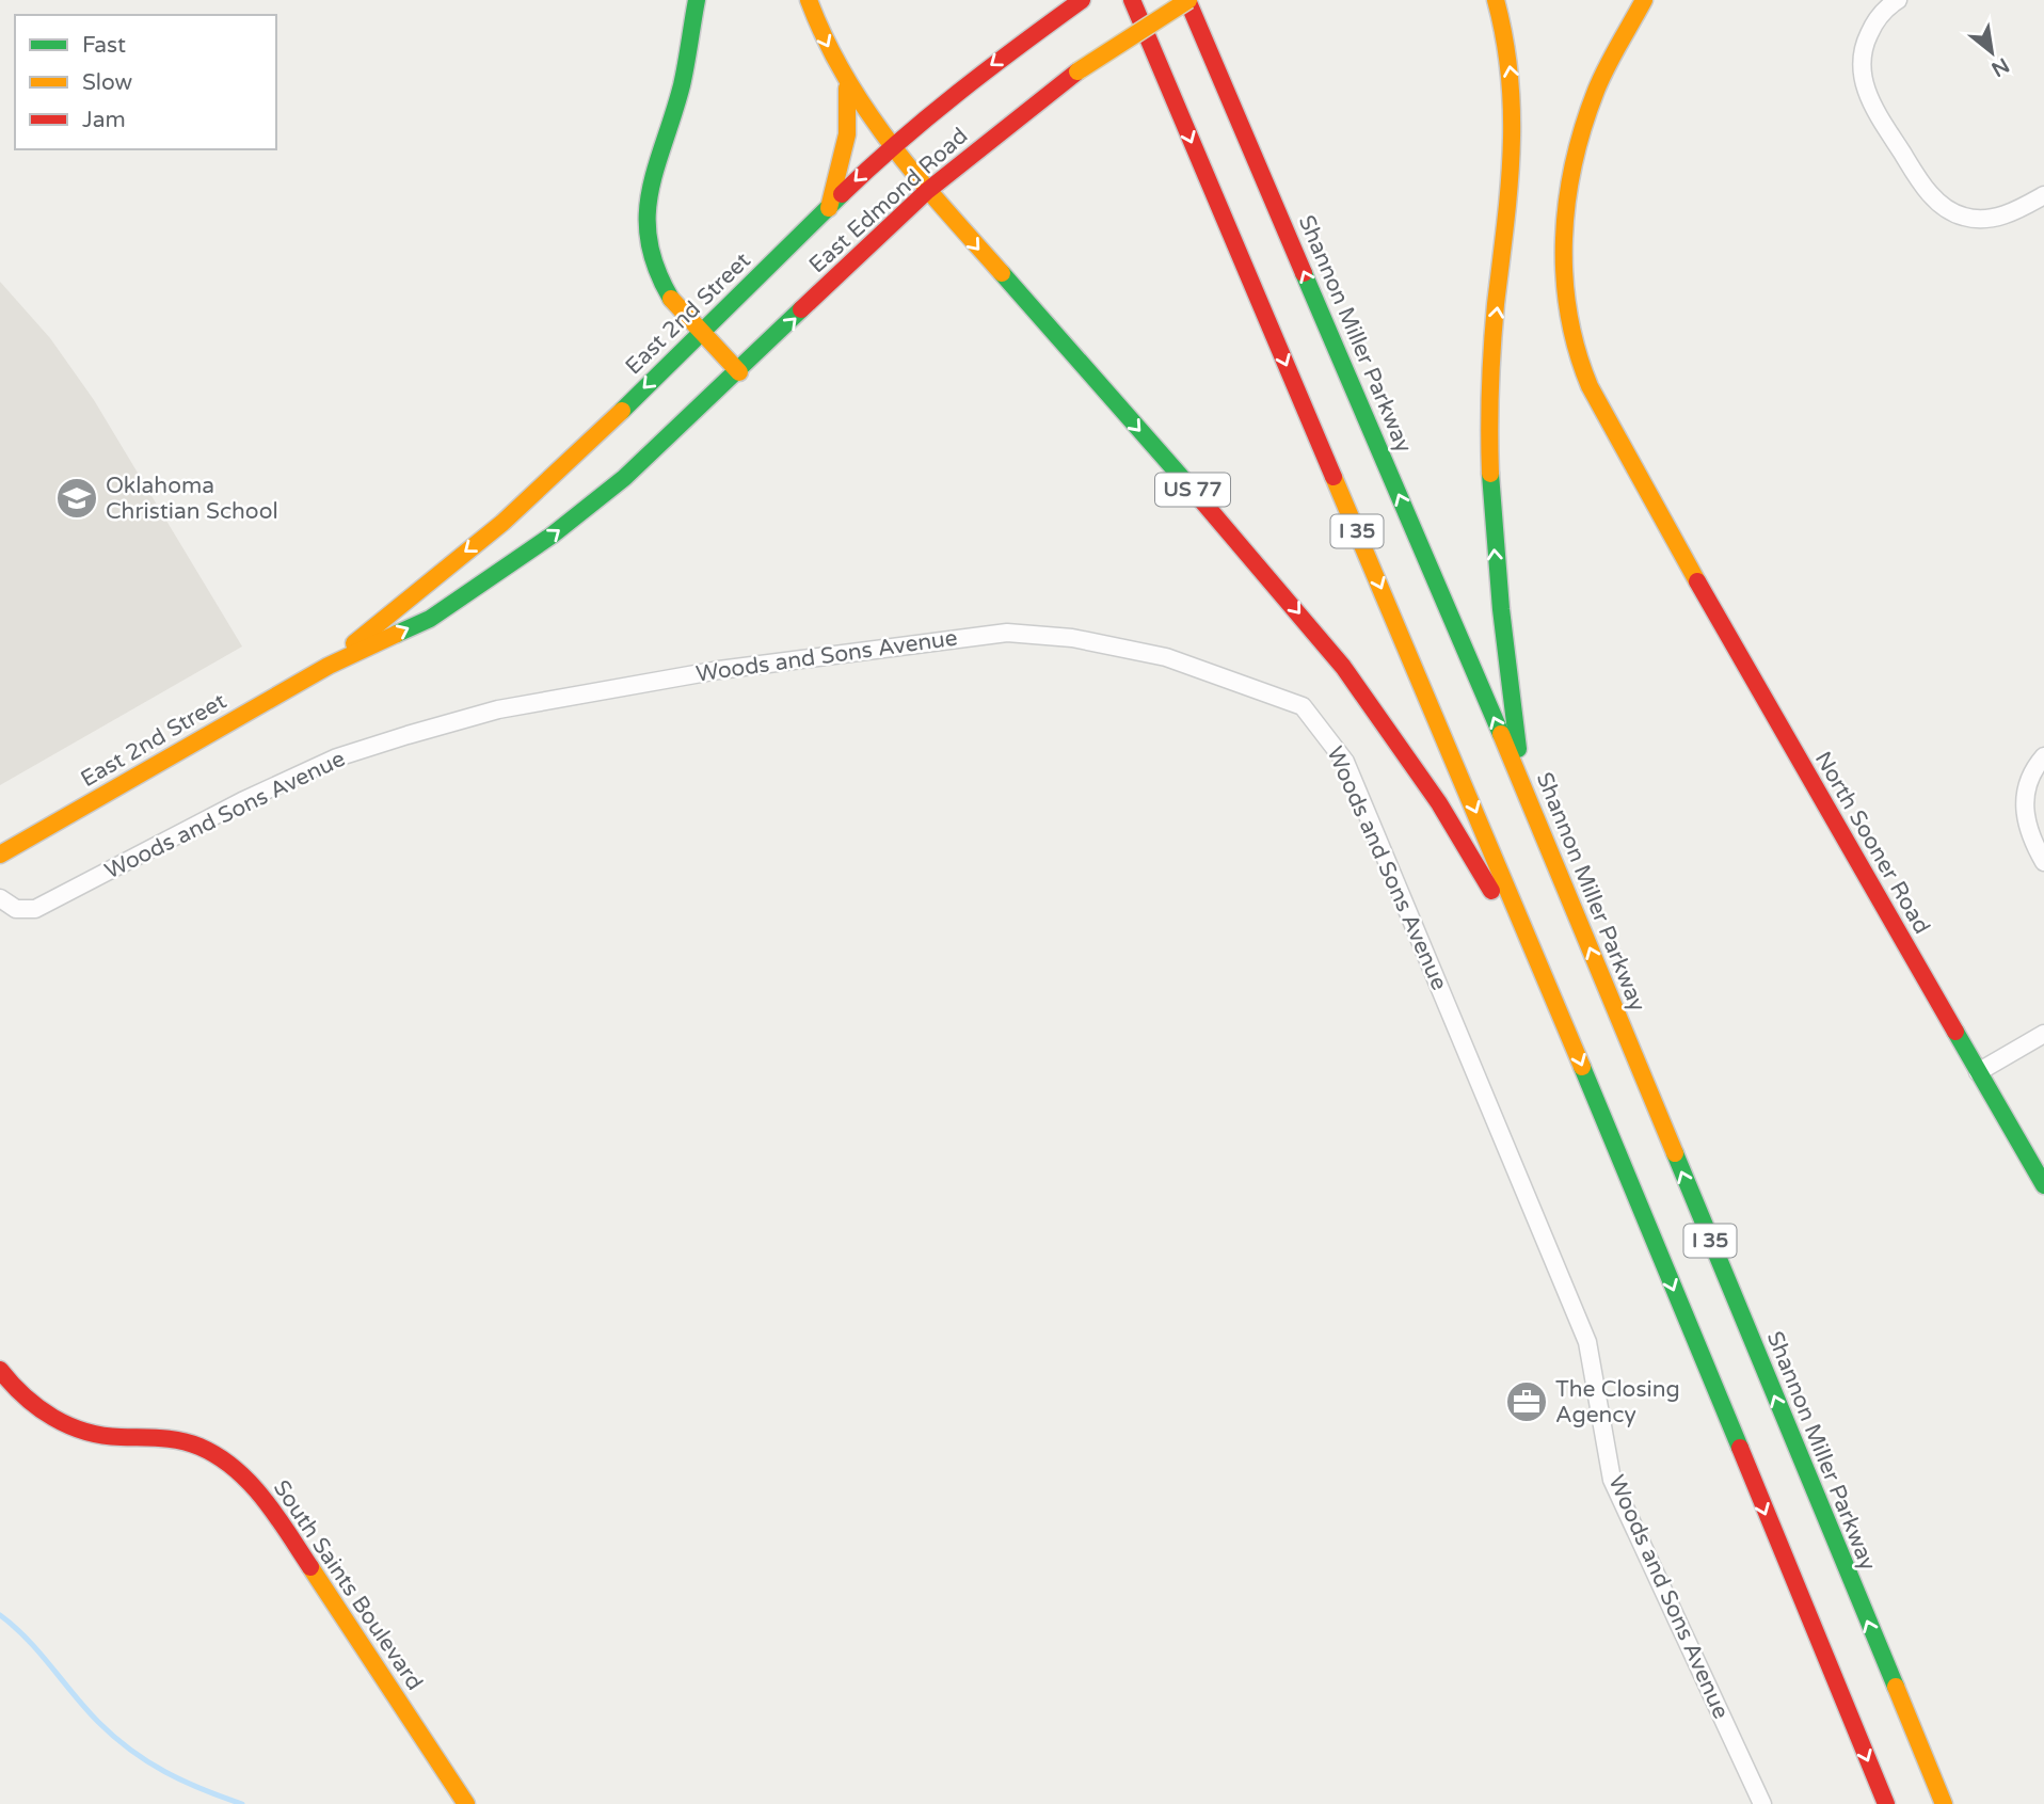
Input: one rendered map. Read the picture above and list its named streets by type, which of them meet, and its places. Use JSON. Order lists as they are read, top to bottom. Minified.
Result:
{"streets":{"main road":["East Edmond Road","East 2nd Street","Shannon Miller Parkway","US 77","I 35","North Sooner Road","South Saints Boulevard"],"street":["Woods and Sons Avenue"]},"crossings":[["East Edmond Road","East 2nd Street"],["East Edmond Road","Shannon Miller Parkway"],["East Edmond Road","US 77"],["East 2nd Street","US 77"],["US 77","I 35"]],"one_way":["East Edmond Road"],"places":{"school or university":["Oklahoma Christian School"],"office":["The Closing Agency"]},"legend":["Fast","Slow","Jam"],"north":"bottom right"}
